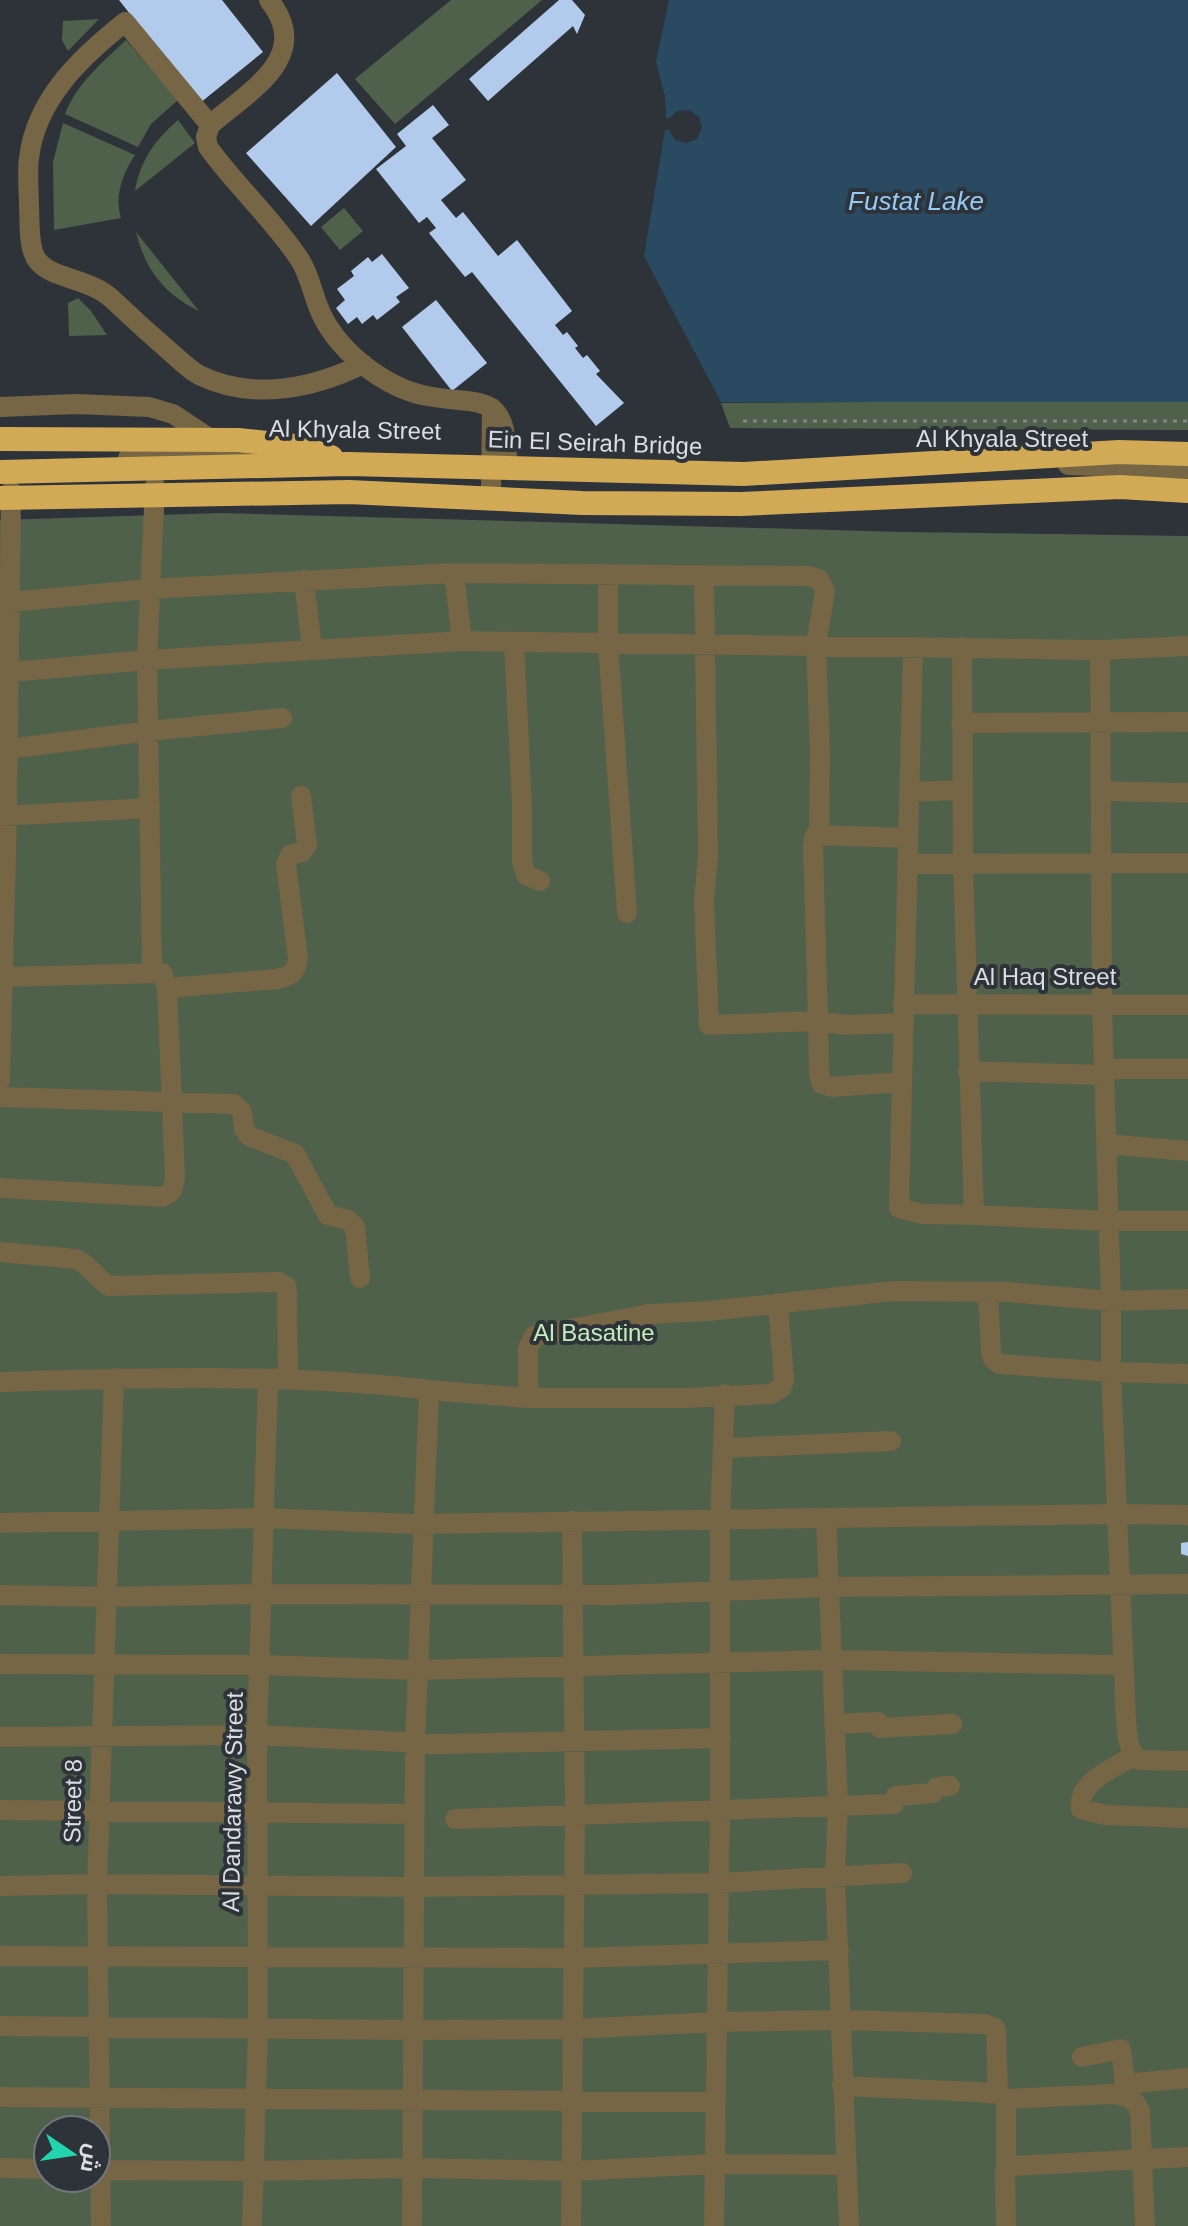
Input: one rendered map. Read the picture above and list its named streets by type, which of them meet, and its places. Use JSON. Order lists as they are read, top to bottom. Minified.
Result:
{"streets":{"highway":["Ein El Seirah Bridge"],"street":["Al Khyala Street","Al Haq Street","Street 8","Al Dandarawy Street"]},"water":["Fustat Lake"],"parks":["Al Basatine"],"north":"right"}
